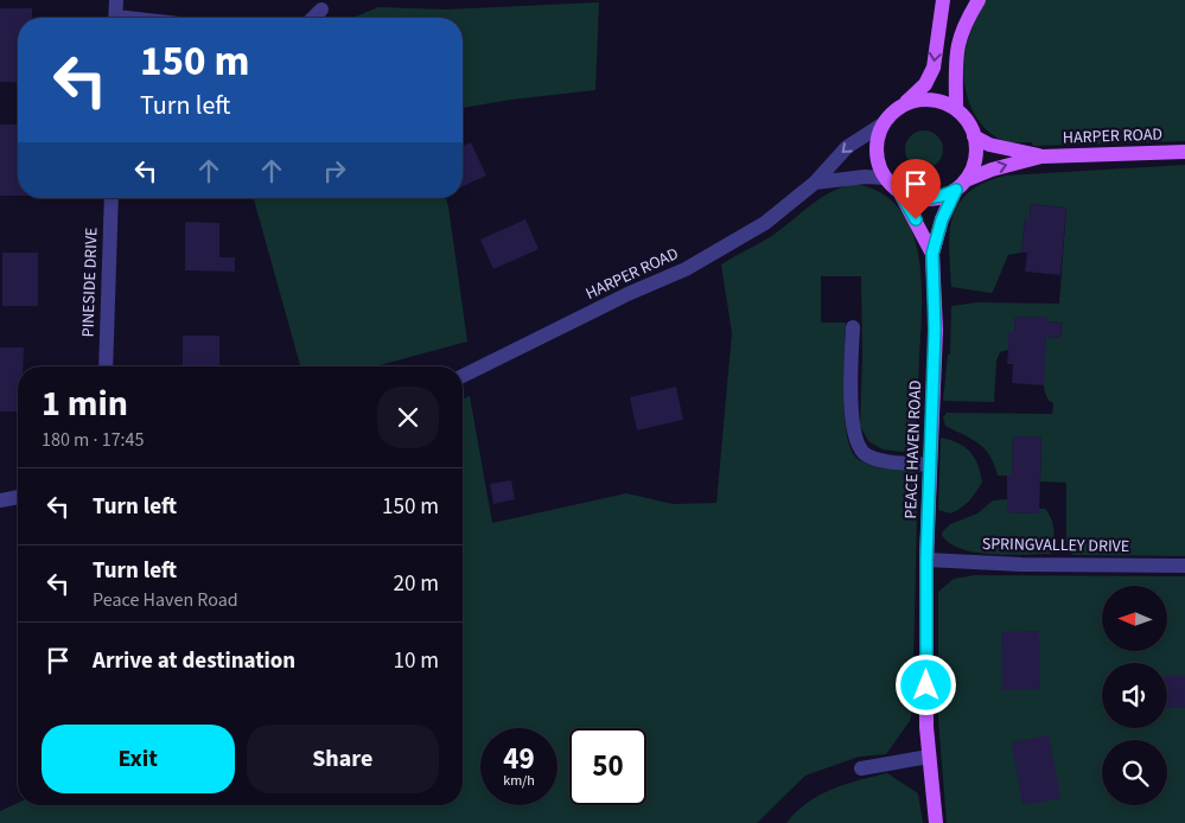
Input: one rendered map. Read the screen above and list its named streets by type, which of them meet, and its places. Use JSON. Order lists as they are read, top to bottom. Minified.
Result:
{"streets":{"main road":["HARPER ROAD","PEACE HAVEN ROAD"],"street":["PINESIDE DRIVE","SPRINGVALLEY DRIVE"]},"crossings":[["HARPER ROAD","PEACE HAVEN ROAD"],["PEACE HAVEN ROAD","SPRINGVALLEY DRIVE"]],"north":"left","page":{"turn":["150 m","Turn left"],"heading":["1 min","180 m · 17:45"],"list":[{"name":"Turn left","value":"150 m"},{"name":"Turn left","note":"Peace Haven Road","value":"20 m"},{"name":"Arrive at destination","value":"10 m"}],"buttons":["Exit","Share"],"speed":"49 km/h","limit":"50"}}
